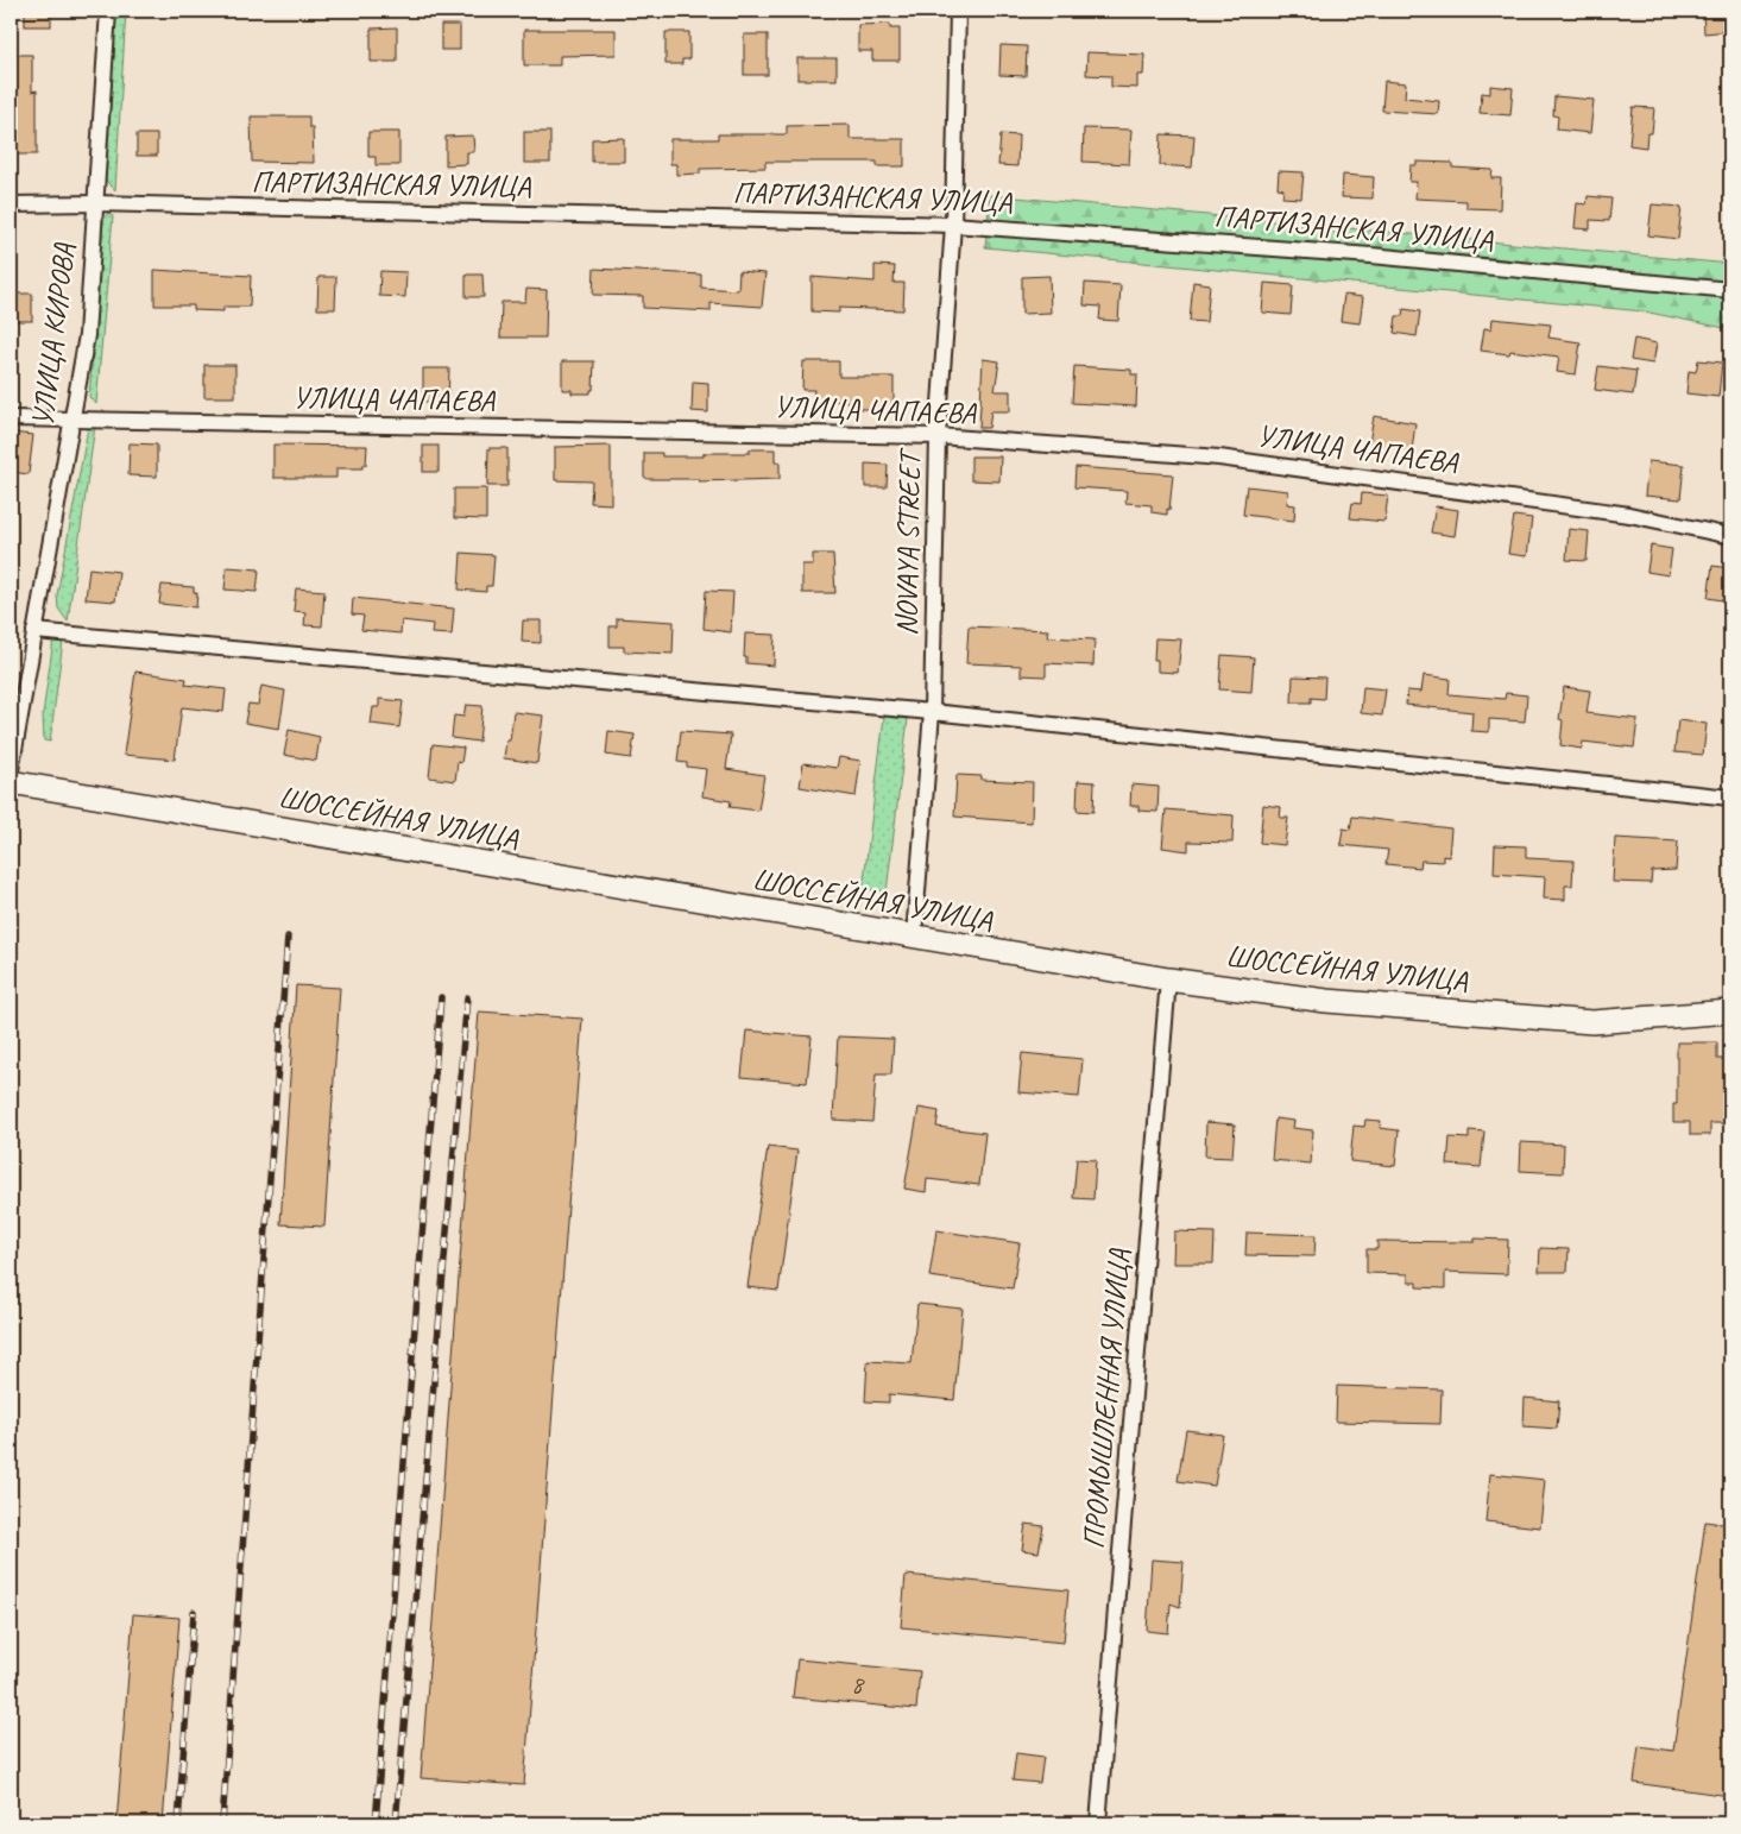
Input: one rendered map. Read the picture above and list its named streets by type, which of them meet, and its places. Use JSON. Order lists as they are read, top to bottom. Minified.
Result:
{"streets":{"main road":["ШОССЕЙНАЯ УЛИЦА"],"street":["ПАРТИЗАНСКАЯ УЛИЦА","УЛИЦА КИРОВА","УЛИЦА ЧАПАЕВА","NOVAYA STREET","ПРОМЫШЛЕННАЯ УЛИЦА"]},"crossings":[["ПАРТИЗАНСКАЯ УЛИЦА","УЛИЦА КИРОВА"],["ПАРТИЗАНСКАЯ УЛИЦА","NOVAYA STREET"],["УЛИЦА КИРОВА","УЛИЦА ЧАПАЕВА"],["УЛИЦА ЧАПАЕВА","NOVAYA STREET"],["NOVAYA STREET","ШОССЕЙНАЯ УЛИЦА"],["ШОССЕЙНАЯ УЛИЦА","ПРОМЫШЛЕННАЯ УЛИЦА"]],"house_numbers":["8"]}
